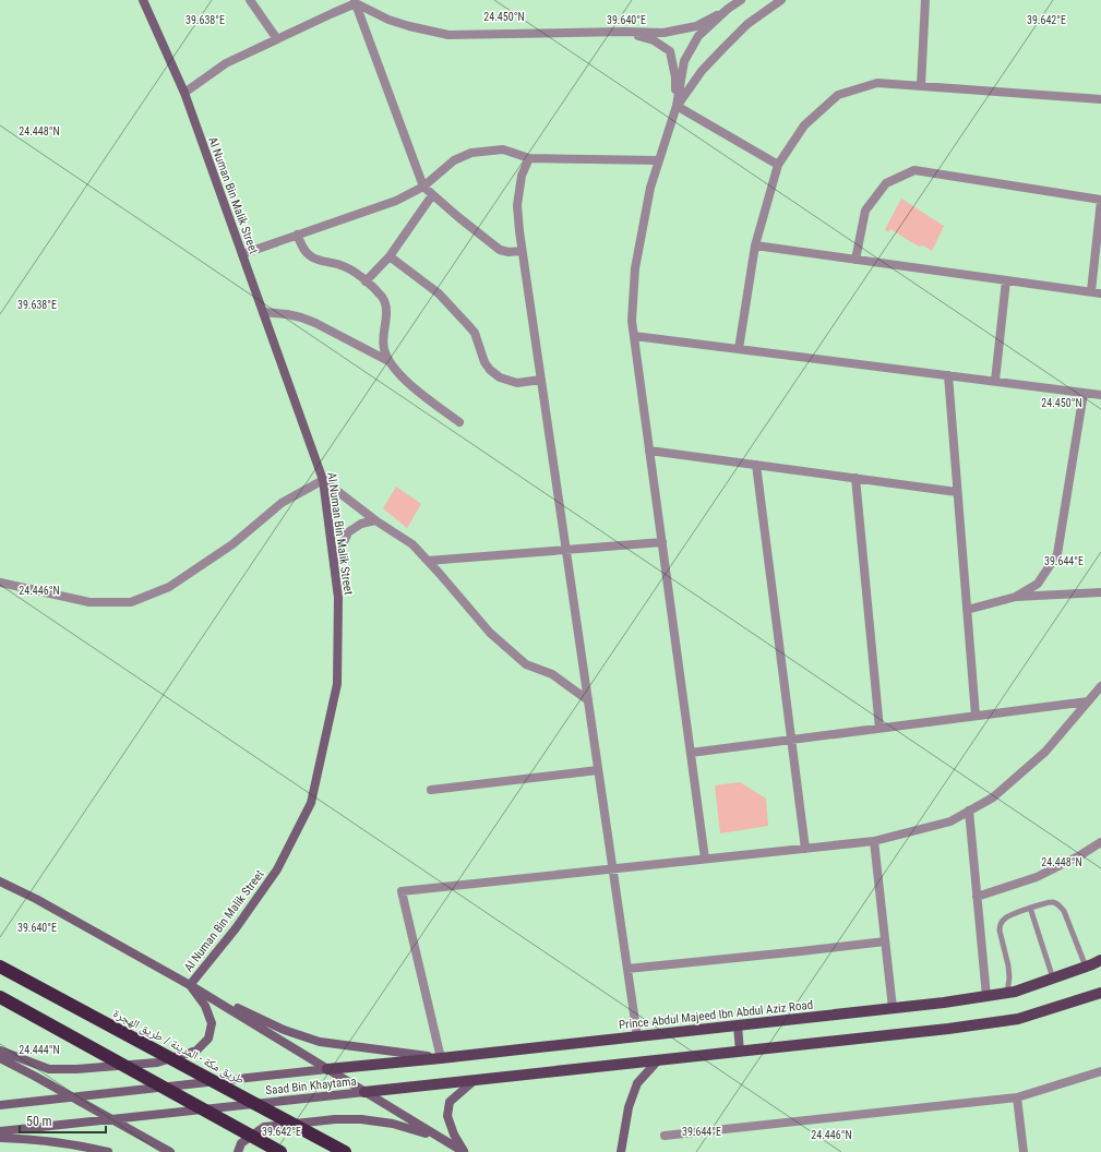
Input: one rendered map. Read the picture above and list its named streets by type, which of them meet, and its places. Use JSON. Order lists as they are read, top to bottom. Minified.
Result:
{"streets":{"highway":["طريق مكة - المدينة / طريق الهجرة"],"main road":["Al Numan Bin Malik Street","Prince Abdul Majeed Ibn Abdul Aziz Road","Saad Bin Khaytama"]},"crossings":[["Prince Abdul Majeed Ibn Abdul Aziz Road","Saad Bin Khaytama"]],"scale_bar":"50 m","coordinates":["24.450°N","39.640°E","39.642°E","39.638°E","24.448°N","39.644°E","24.446°N","24.444°N"]}
